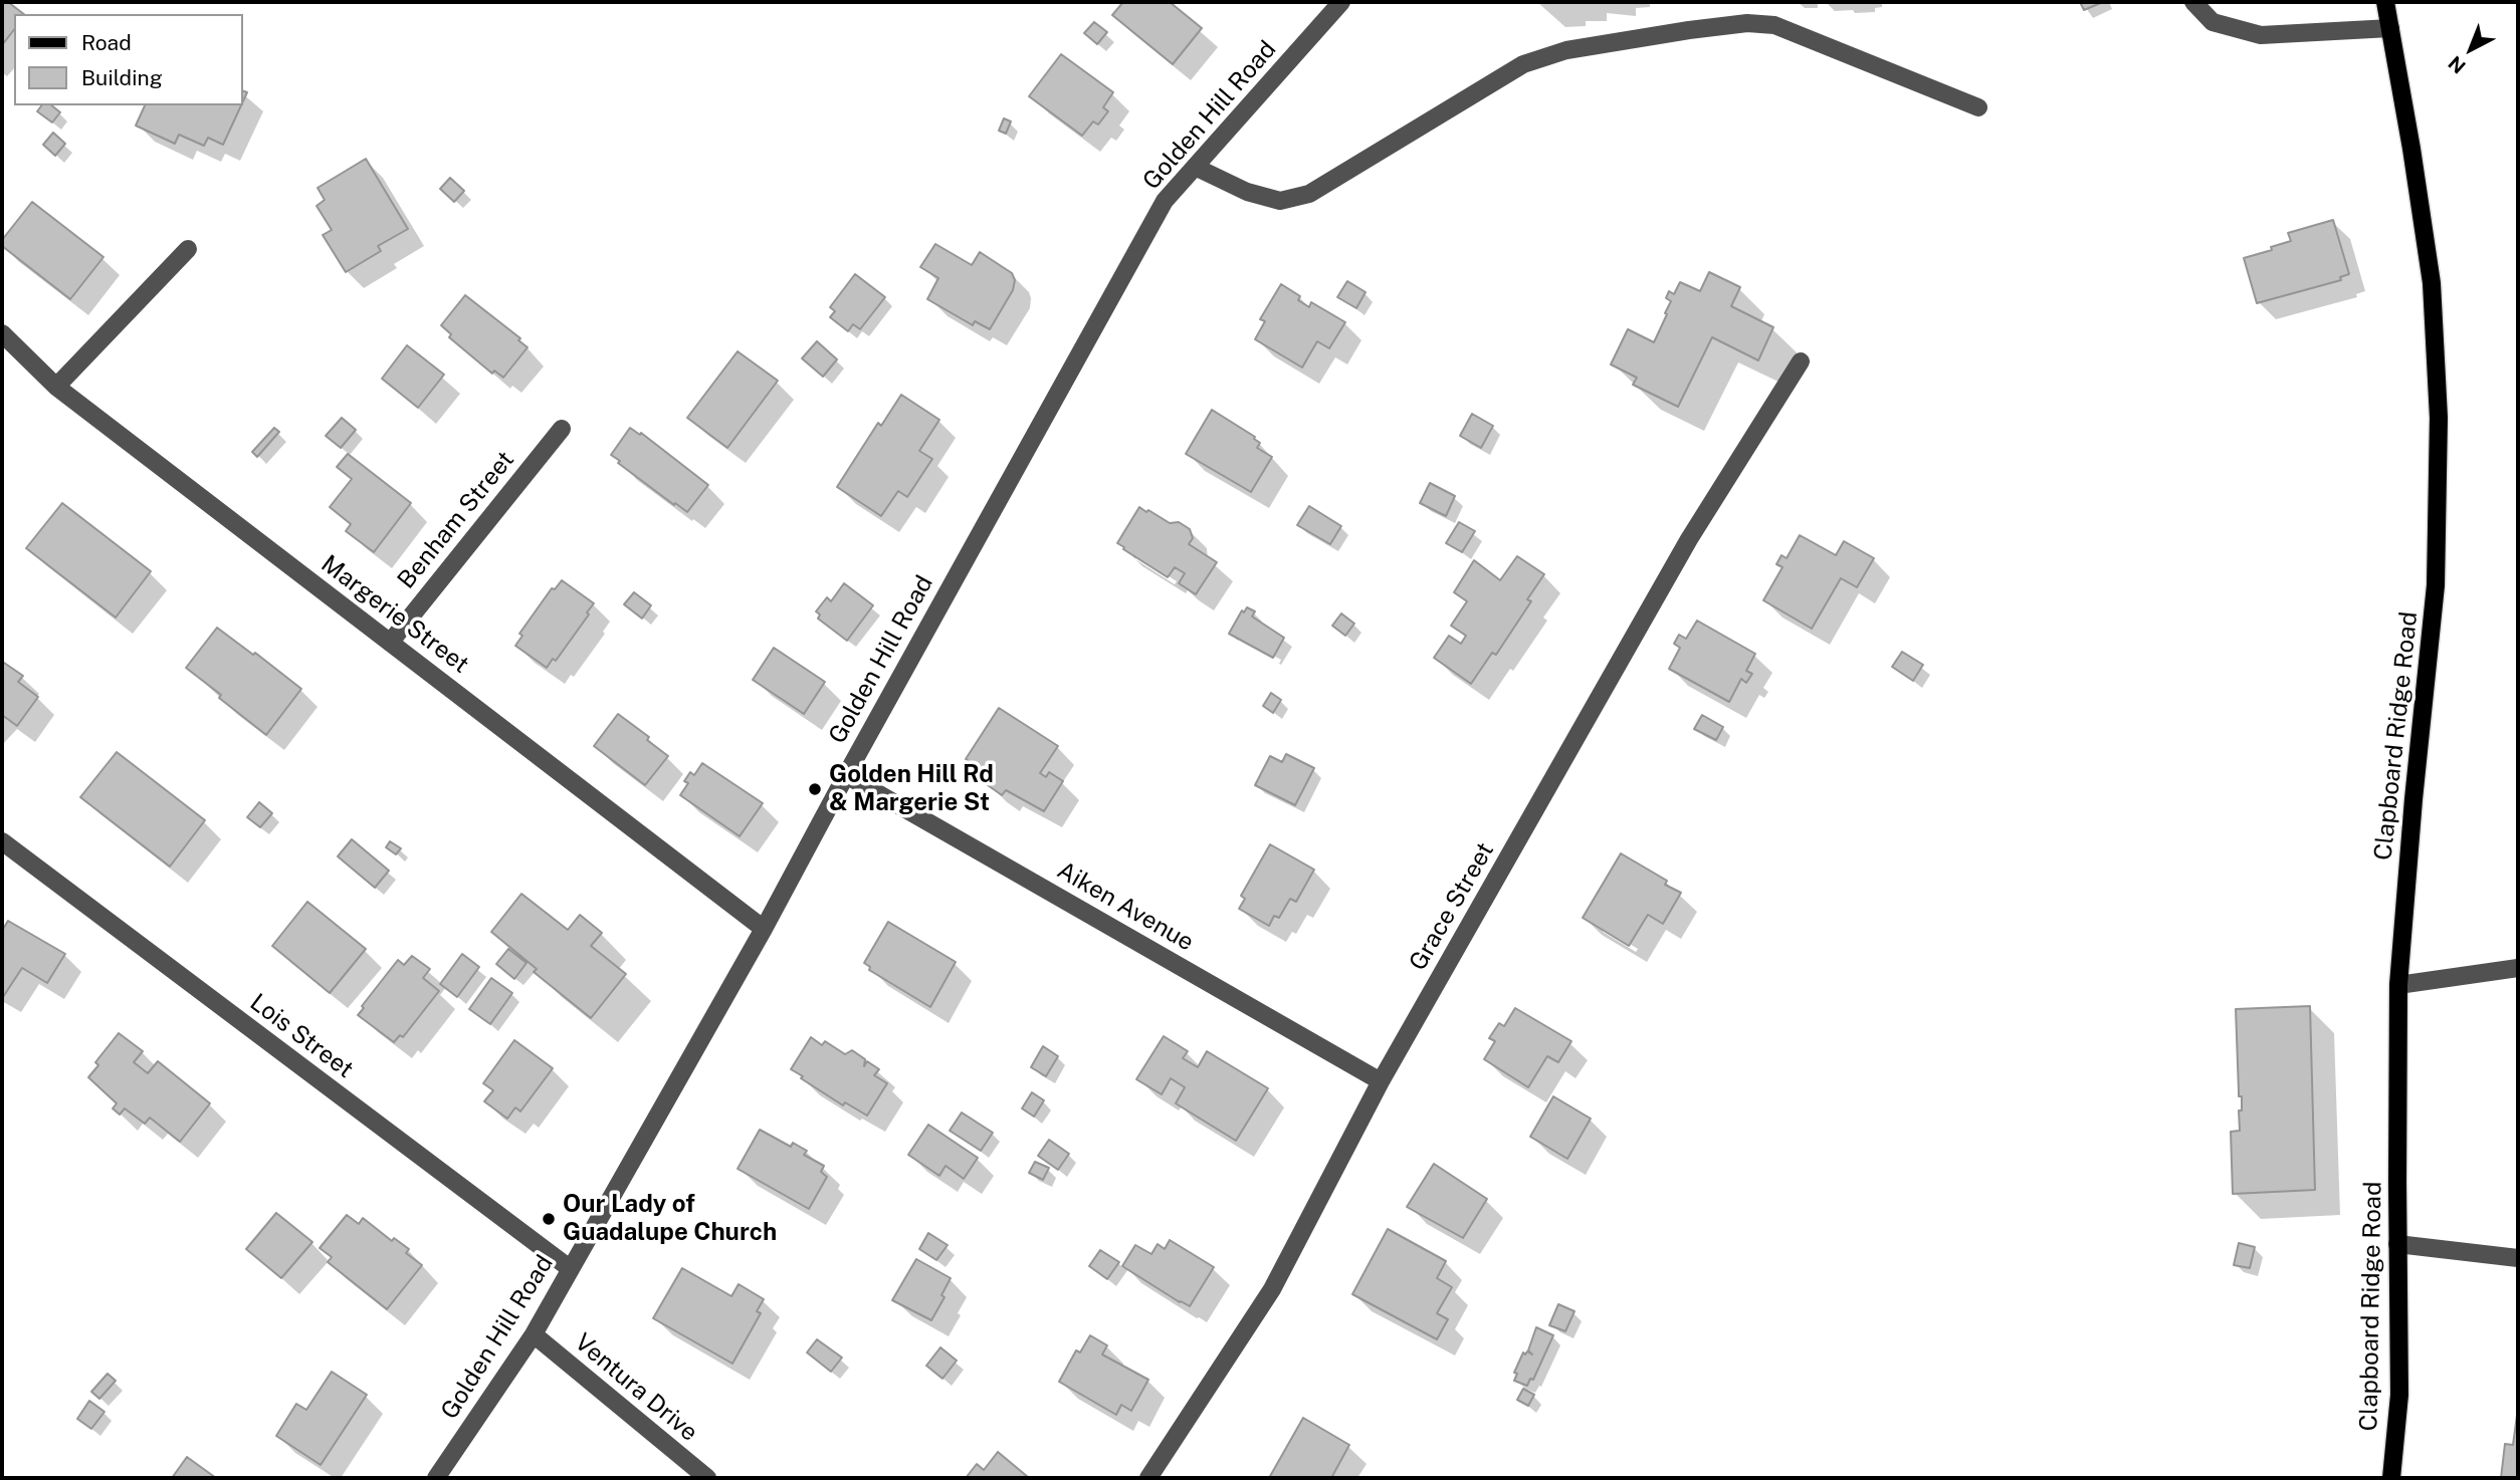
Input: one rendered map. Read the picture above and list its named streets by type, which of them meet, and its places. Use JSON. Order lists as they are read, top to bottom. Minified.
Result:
{"streets":{"main road":["Clapboard Ridge Road"],"street":["Golden Hill Road","Benham Street","Margerie Street","Aiken Avenue","Grace Street","Lois Street","Ventura Drive"]},"crossings":[["Golden Hill Road","Margerie Street"],["Golden Hill Road","Aiken Avenue"],["Golden Hill Road","Lois Street"],["Golden Hill Road","Ventura Drive"],["Benham Street","Margerie Street"],["Aiken Avenue","Grace Street"]],"places":["Golden Hill Rd & Margerie St","Our Lady of Guadalupe Church"],"legend":["Road","Building"],"north":"bottom left"}
